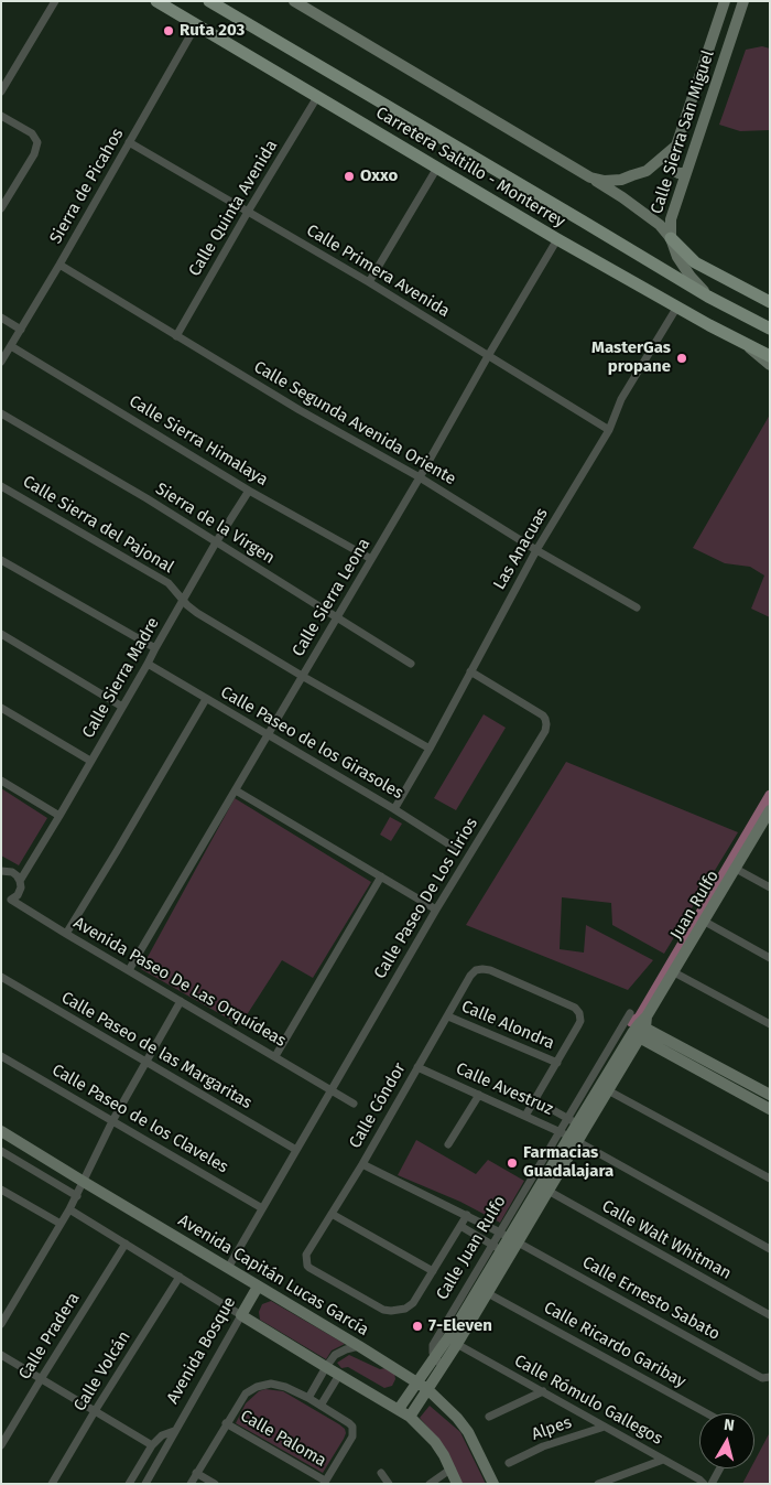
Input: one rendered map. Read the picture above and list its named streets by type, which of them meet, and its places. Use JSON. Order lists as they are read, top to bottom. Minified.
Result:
{"streets":{"main road":["Carretera Saltillo - Monterrey"],"street":["Calle Sierra San Miguel","Sierra de Picahos","Calle Quinta Avenida","Calle Primera Avenida","Calle Segunda Avenida Oriente","Calle Sierra Himalaya","Sierra de la Virgen","Calle Sierra del Pajonal","Las Anacuas","Calle Sierra Leona","Calle Sierra Madre","Calle Paseo de los Girasoles","Calle Paseo De Los Lirios","Juan Rulfo","Avenida Paseo De Las Orquídeas","Calle Alondra","Calle Paseo de las Margaritas","Calle Avestruz","Calle Cóndor","Calle Paseo de los Claveles","Calle Walt Whitman","Calle Juan Rulfo","Avenida Capitán Lucas García","Calle Ernesto Sabato","Calle Pradera","Calle Ricardo Garibay","Avenida Bosque","Calle Volcán","Calle Rómulo Gallegos","Alpes","Calle Paloma"]},"crossings":[["Calle Sierra San Miguel","Carretera Saltillo - Monterrey"],["Carretera Saltillo - Monterrey","Sierra de Picahos"],["Carretera Saltillo - Monterrey","Calle Quinta Avenida"],["Carretera Saltillo - Monterrey","Las Anacuas"],["Carretera Saltillo - Monterrey","Calle Sierra Leona"],["Sierra de Picahos","Calle Primera Avenida"],["Sierra de Picahos","Calle Segunda Avenida Oriente"],["Sierra de Picahos","Calle Sierra Himalaya"],["Calle Quinta Avenida","Calle Primera Avenida"],["Calle Quinta Avenida","Calle Segunda Avenida Oriente"],["Calle Primera Avenida","Las Anacuas"],["Calle Primera Avenida","Calle Sierra Leona"],["Calle Segunda Avenida Oriente","Las Anacuas"],["Calle Segunda Avenida Oriente","Calle Sierra Leona"],["Calle Sierra Himalaya","Calle Sierra Leona"],["Calle Sierra Himalaya","Calle Sierra Madre"],["Sierra de la Virgen","Calle Sierra Leona"],["Sierra de la Virgen","Calle Sierra Madre"],["Calle Sierra del Pajonal","Las Anacuas"],["Calle Sierra del Pajonal","Calle Sierra Leona"],["Calle Sierra del Pajonal","Calle Sierra Madre"],["Las Anacuas","Calle Paseo de los Girasoles"],["Las Anacuas","Calle Paseo De Los Lirios"],["Calle Sierra Leona","Calle Paseo de los Girasoles"],["Calle Sierra Leona","Avenida Paseo De Las Orquídeas"],["Calle Sierra Madre","Calle Paseo de los Girasoles"],["Calle Sierra Madre","Avenida Paseo De Las Orquídeas"],["Calle Paseo De Los Lirios","Avenida Paseo De Las Orquídeas"],["Juan Rulfo","Calle Juan Rulfo"],["Calle Alondra","Calle Cóndor"],["Calle Avestruz","Calle Cóndor"],["Calle Avestruz","Calle Juan Rulfo"],["Calle Cóndor","Calle Ernesto Sabato"],["Calle Walt Whitman","Calle Juan Rulfo"],["Calle Juan Rulfo","Avenida Capitán Lucas García"],["Calle Juan Rulfo","Calle Ernesto Sabato"],["Calle Juan Rulfo","Calle Ricardo Garibay"],["Calle Juan Rulfo","Calle Rómulo Gallegos"],["Avenida Capitán Lucas García","Avenida Bosque"],["Calle Rómulo Gallegos","Alpes"]],"places":["Ruta 203","Oxxo","MasterGas propane","Farmacias Guadalajara","7-Eleven"],"north":"top"}
